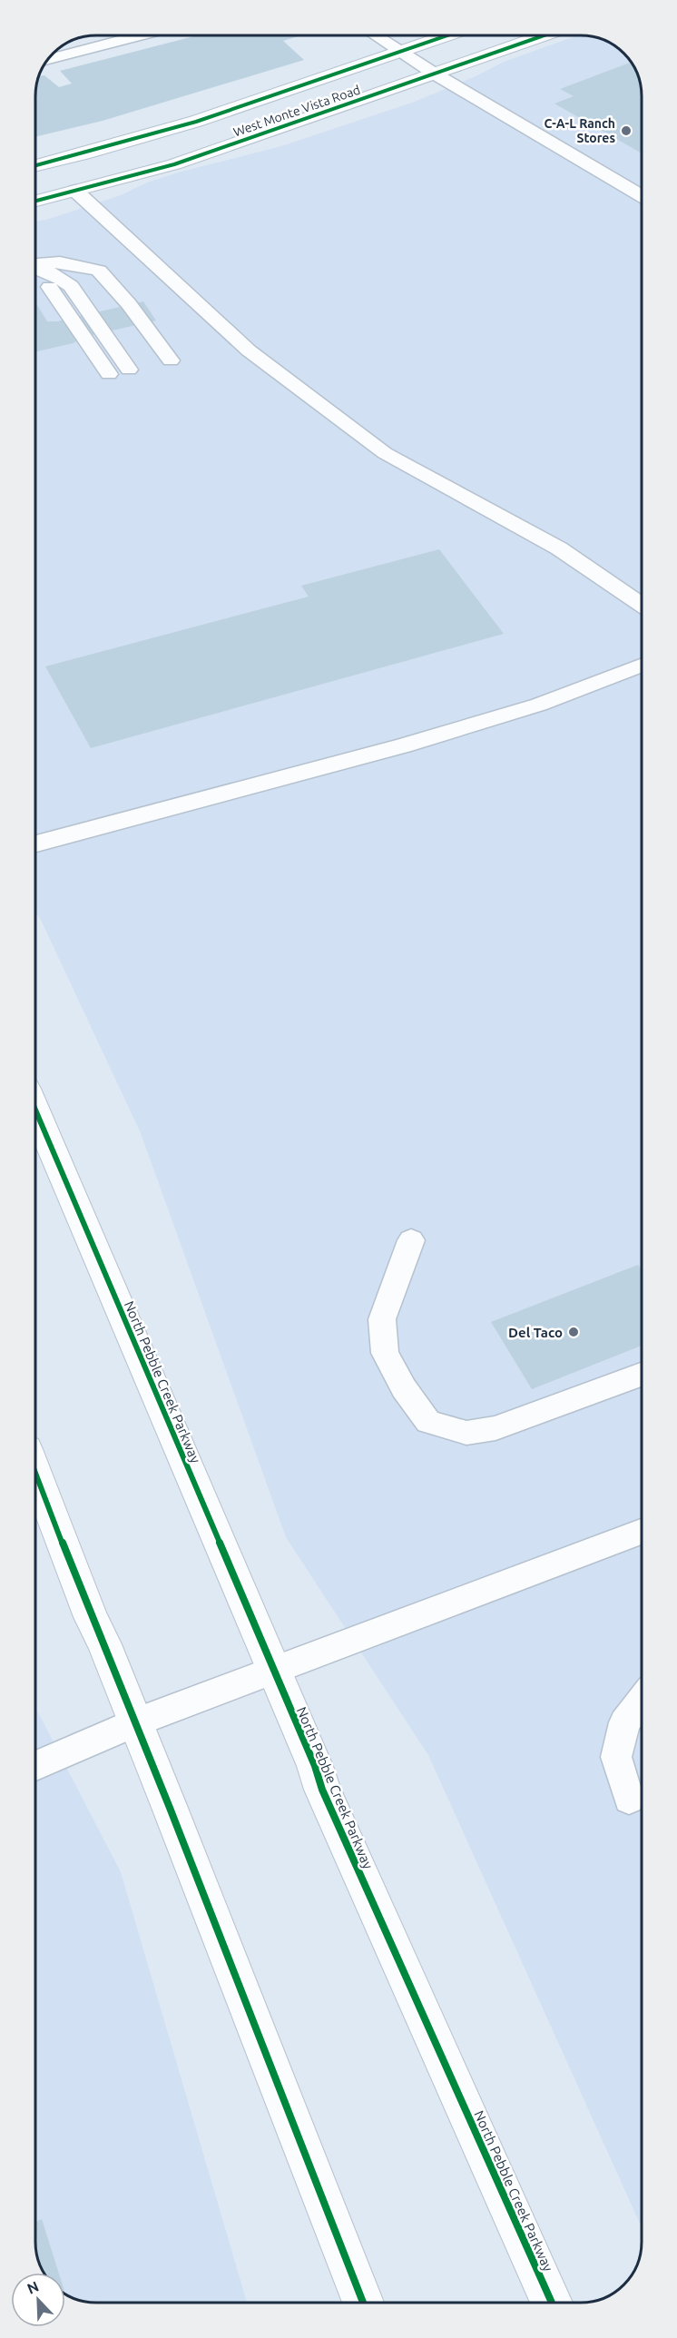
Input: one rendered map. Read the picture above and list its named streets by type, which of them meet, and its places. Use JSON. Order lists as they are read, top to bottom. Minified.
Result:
{"streets":{"main road":["West Monte Vista Road","North Pebble Creek Parkway"]},"places":["C-A-L Ranch Stores","Del Taco"],"north":"top left"}
